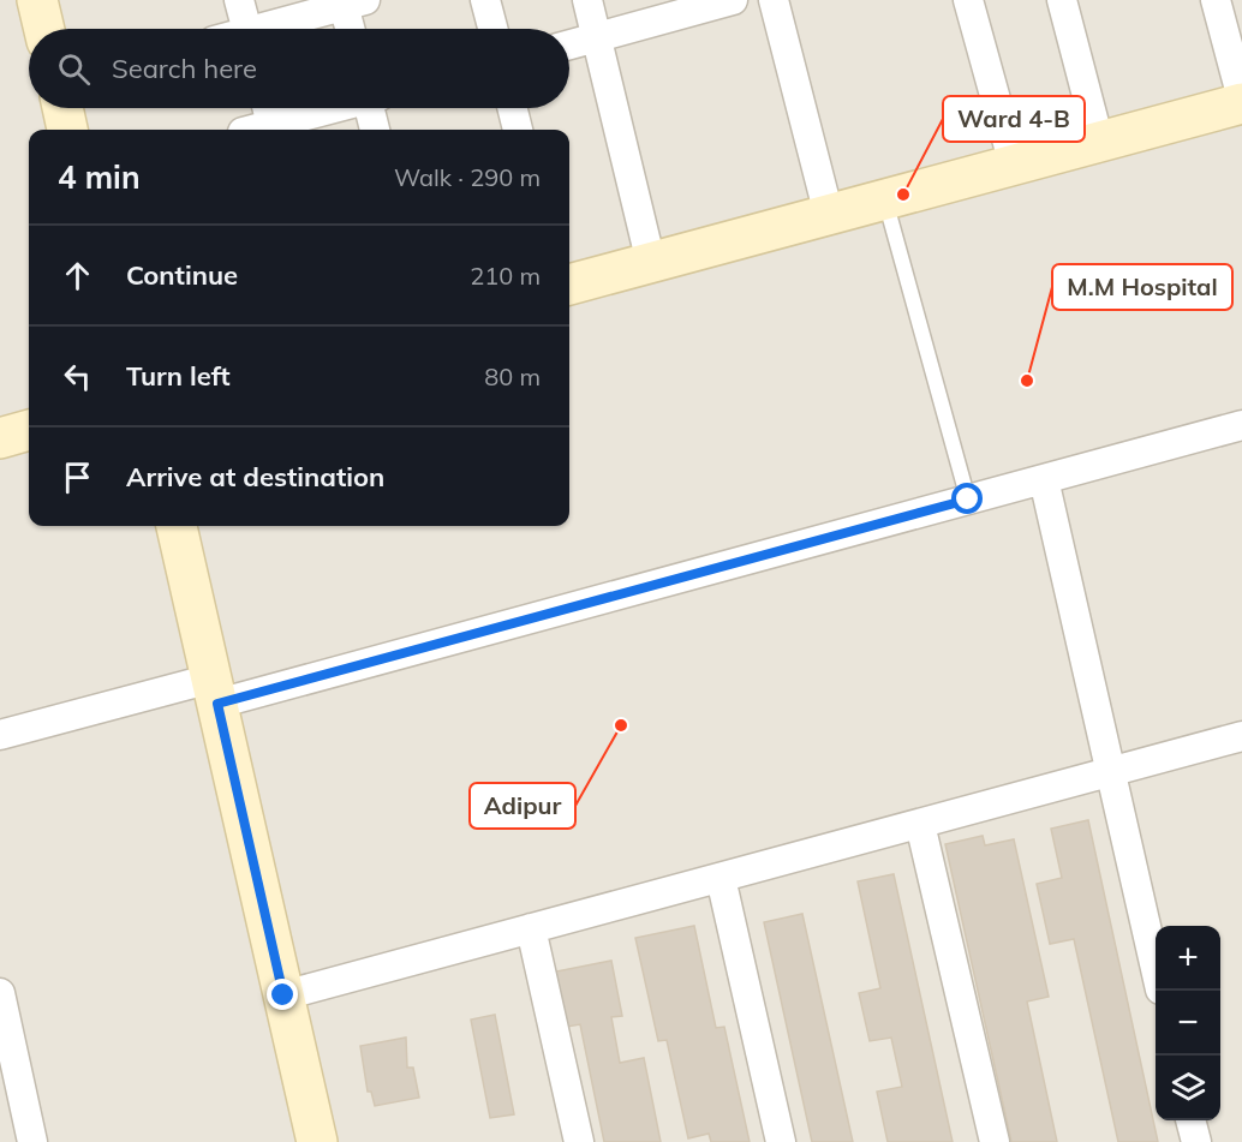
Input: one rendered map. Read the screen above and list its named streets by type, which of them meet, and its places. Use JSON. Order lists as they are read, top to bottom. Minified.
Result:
{"places":["Ward 4-B","M.M Hospital","Adipur"],"page":{"search":"Search here","heading":["4 min","Walk · 290 m"],"list":[["Continue","210 m"],["Turn left","80 m"],"Arrive at destination"],"map_buttons":["+","−"]}}
